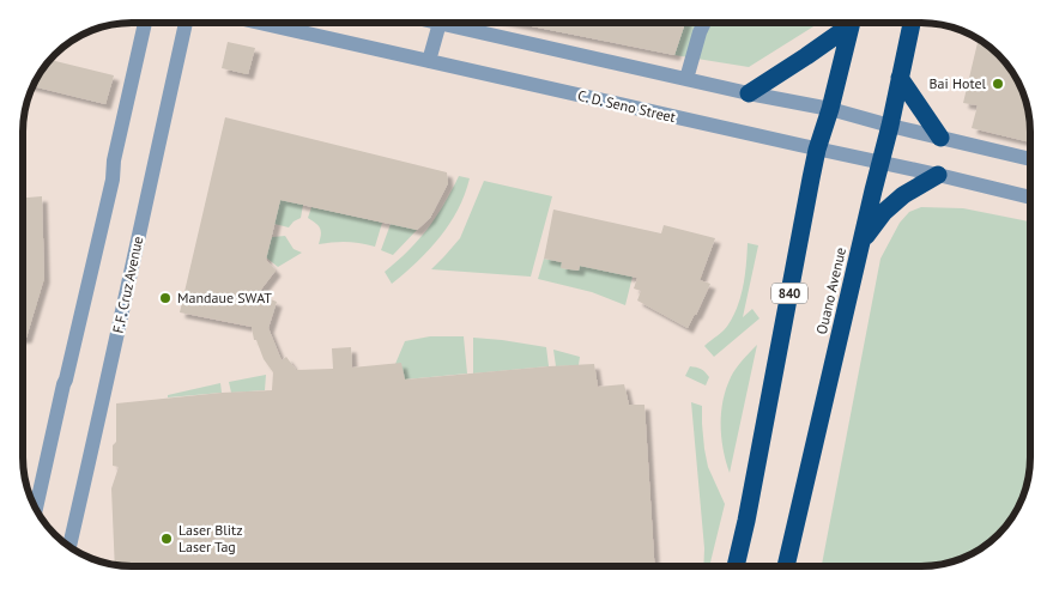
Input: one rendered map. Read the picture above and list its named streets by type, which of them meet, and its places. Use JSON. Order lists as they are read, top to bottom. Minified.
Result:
{"streets":{"highway":["Ouano Avenue","840"],"street":["C. D. Seno Street","F.F. Cruz Avenue"]},"crossings":[["C. D. Seno Street","Ouano Avenue"],["C. D. Seno Street","840"]],"places":["Bai Hotel","Mandaue SWAT","Laser Blitz Laser Tag"]}
